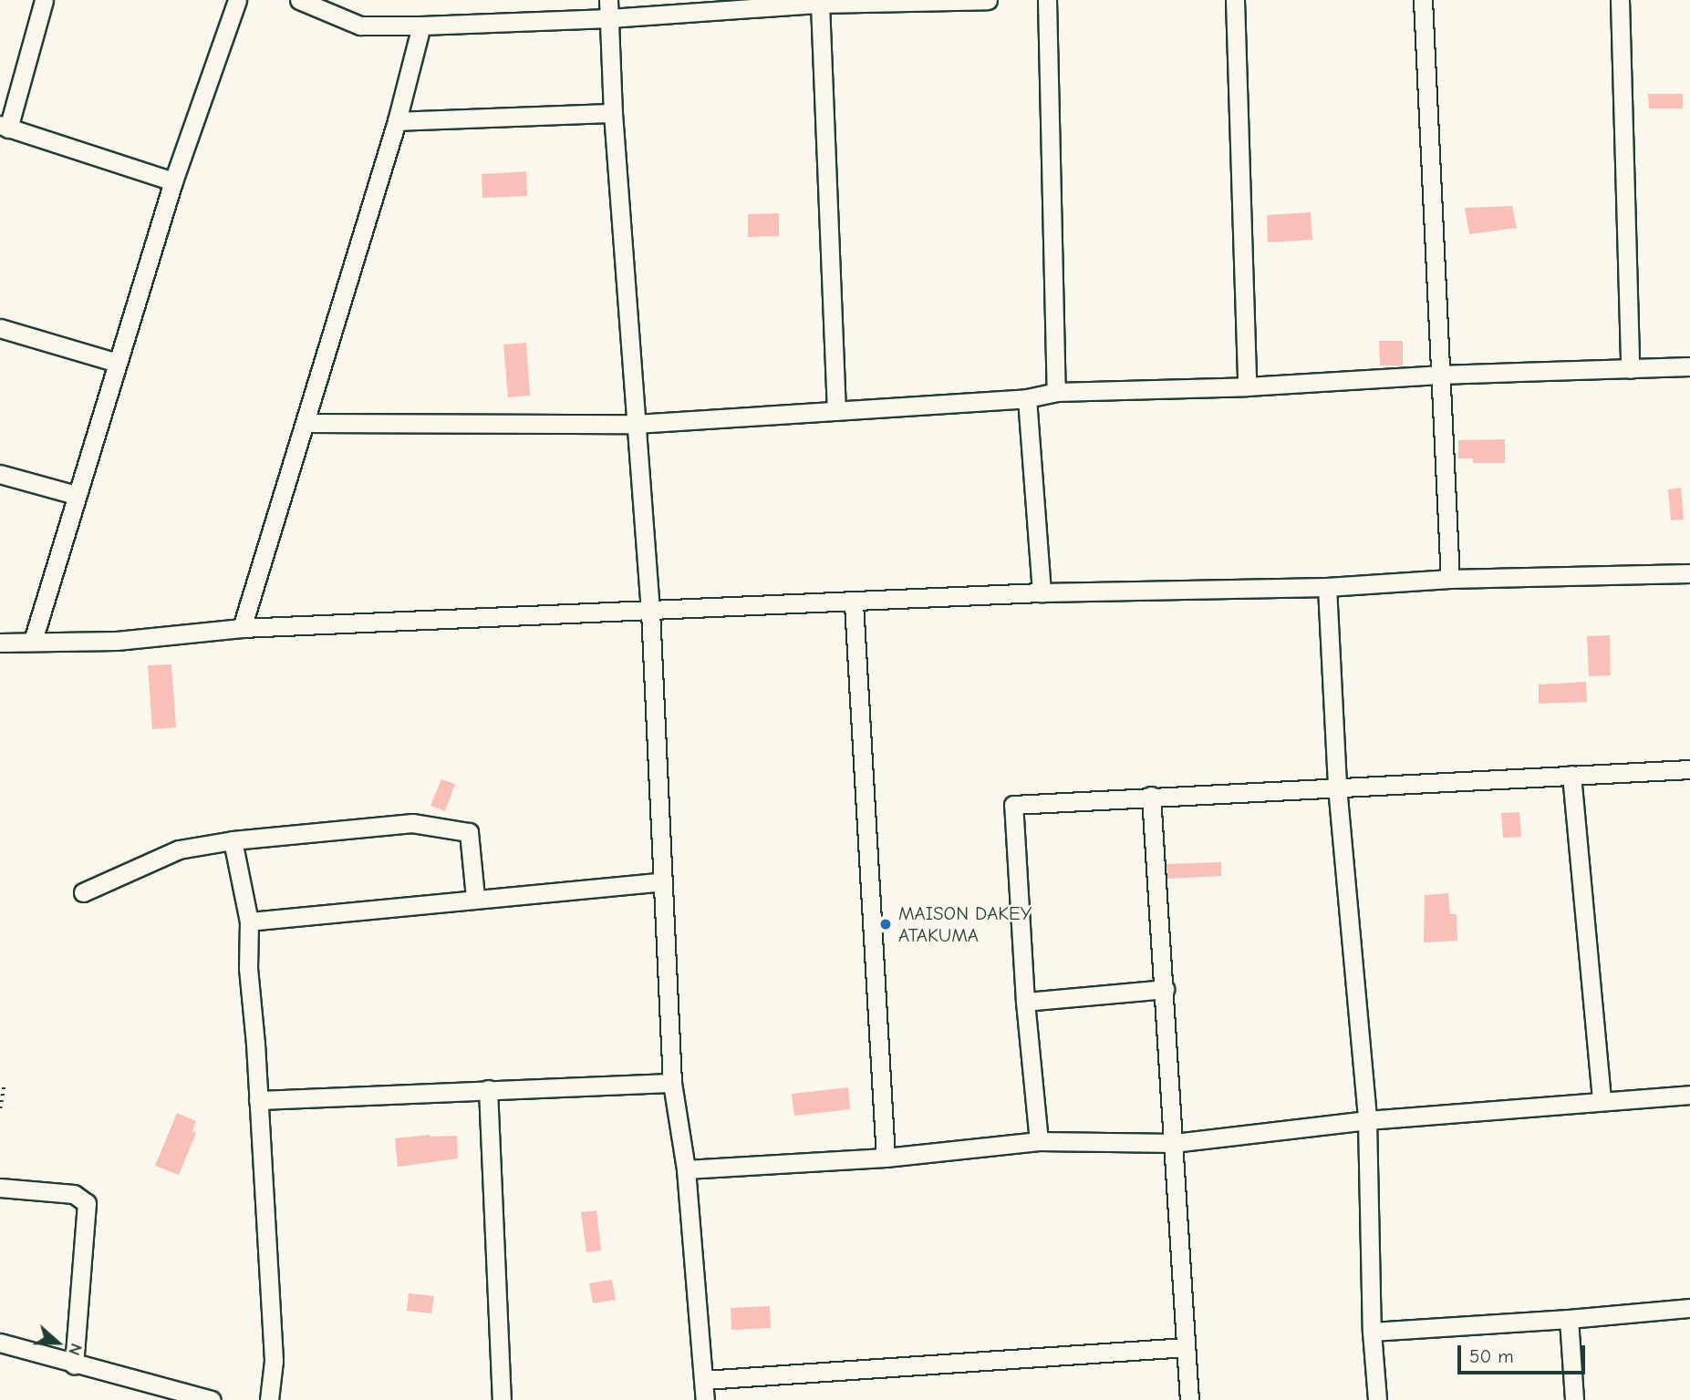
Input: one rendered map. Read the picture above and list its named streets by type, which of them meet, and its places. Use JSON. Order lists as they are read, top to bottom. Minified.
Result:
{"places":["MAISON DAKEY ATAKUMA"],"scale_bar":"50 m","north":"right"}
